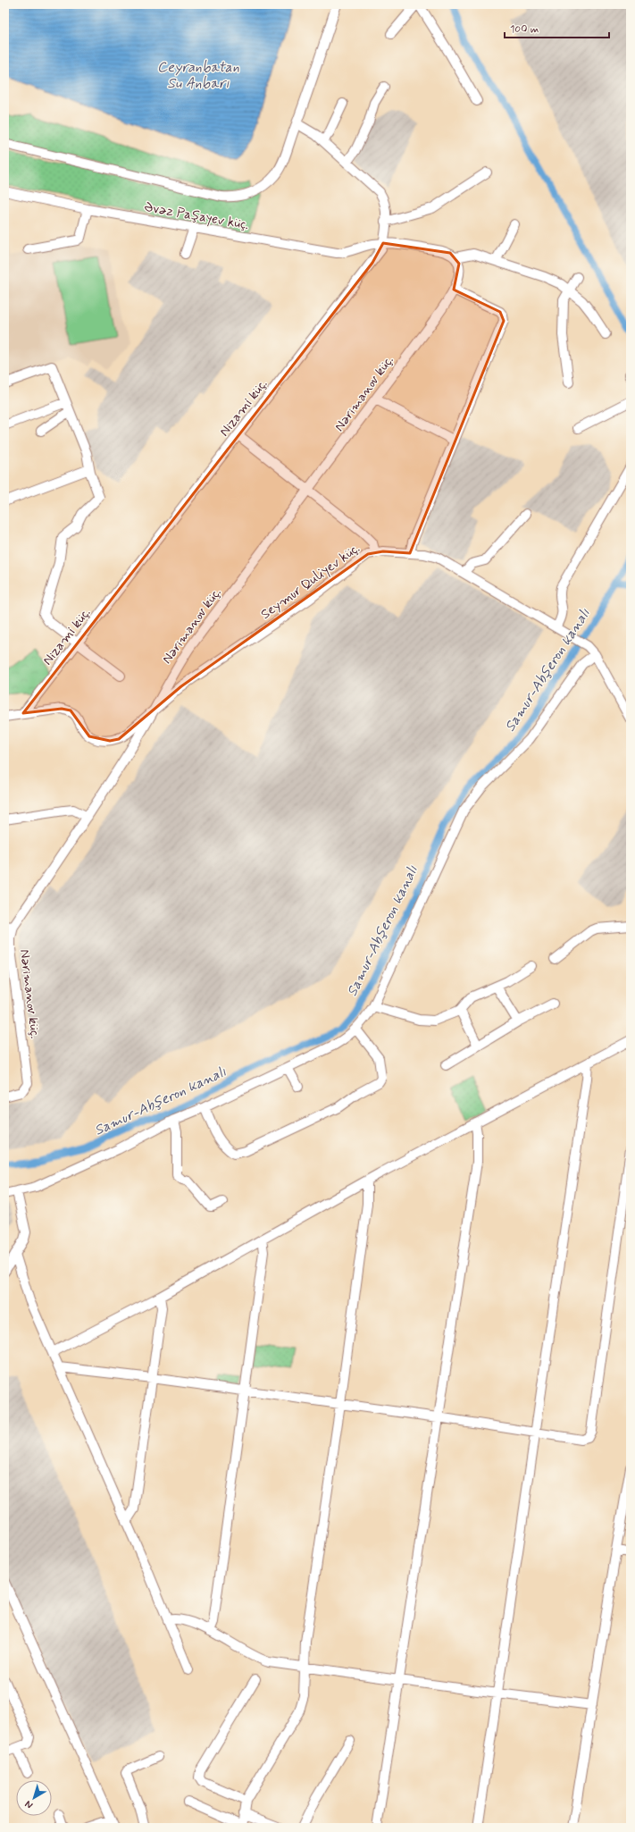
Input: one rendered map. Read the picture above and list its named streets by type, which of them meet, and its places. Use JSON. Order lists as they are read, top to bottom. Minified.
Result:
{"streets":{"street":["Əvəz Paşayev küç.","Nərimanov küç.","Nizami küç.","Seymur Quliyev küç."]},"crossings":[["Əvəz Paşayev küç.","Nizami küç."],["Nərimanov küç.","Seymur Quliyev küç."]],"water":["Ceyranbatan Su Anbarı","Samur-Abşeron kanalı"],"scale_bar":"100 m","north":"bottom left"}
